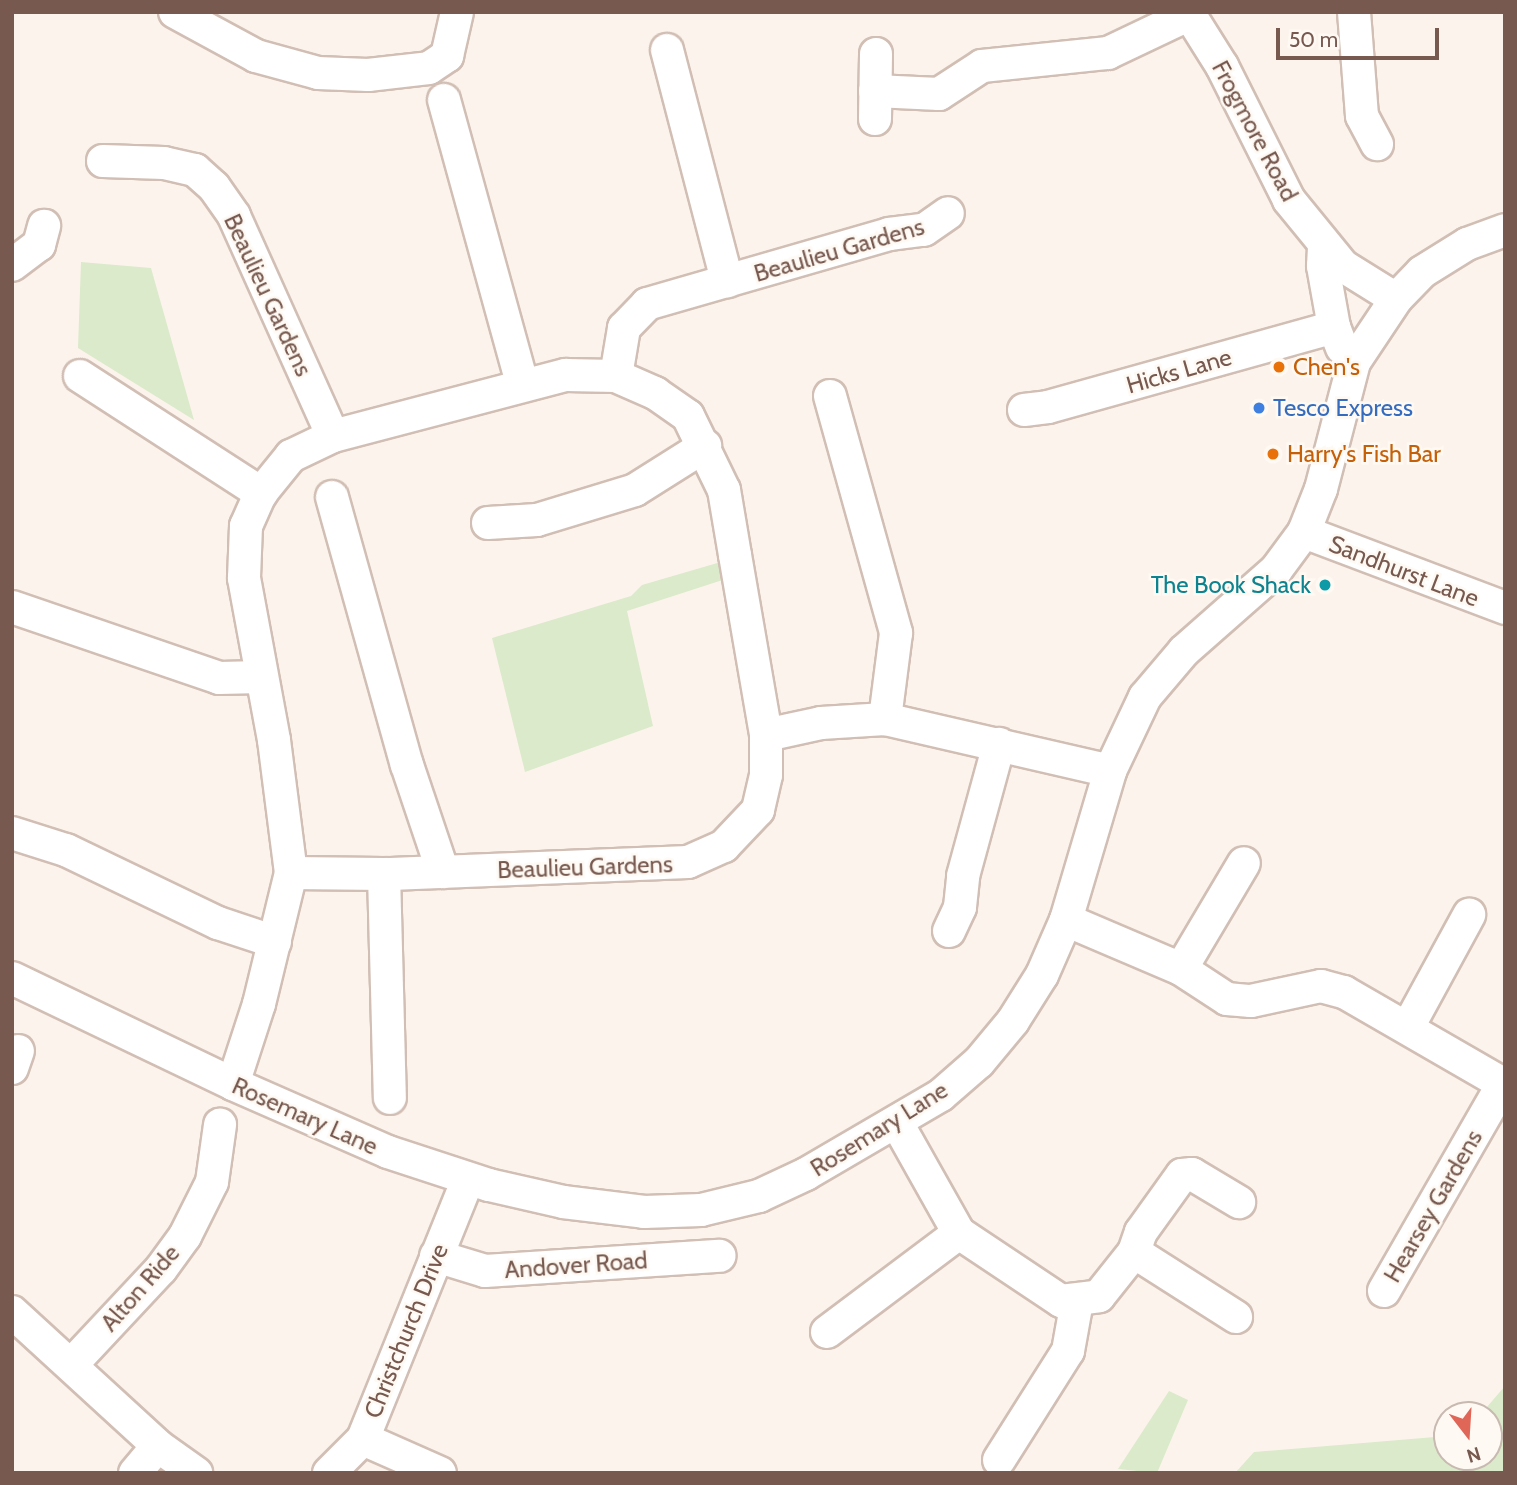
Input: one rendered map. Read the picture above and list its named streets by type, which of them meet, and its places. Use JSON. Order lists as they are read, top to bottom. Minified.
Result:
{"streets":{"street":["Frogmore Road","Beaulieu Gardens","Hicks Lane","Sandhurst Lane","Rosemary Lane","Hearsey Gardens","Andover Road","Alton Ride","Christchurch Drive"]},"crossings":[["Frogmore Road","Rosemary Lane"],["Beaulieu Gardens","Rosemary Lane"],["Sandhurst Lane","Rosemary Lane"],["Rosemary Lane","Hearsey Gardens"],["Rosemary Lane","Christchurch Drive"],["Andover Road","Christchurch Drive"]],"places":["Chen's","Tesco Express","Harry's Fish Bar","The Book Shack"],"scale_bar":"50 m","north":"bottom"}
